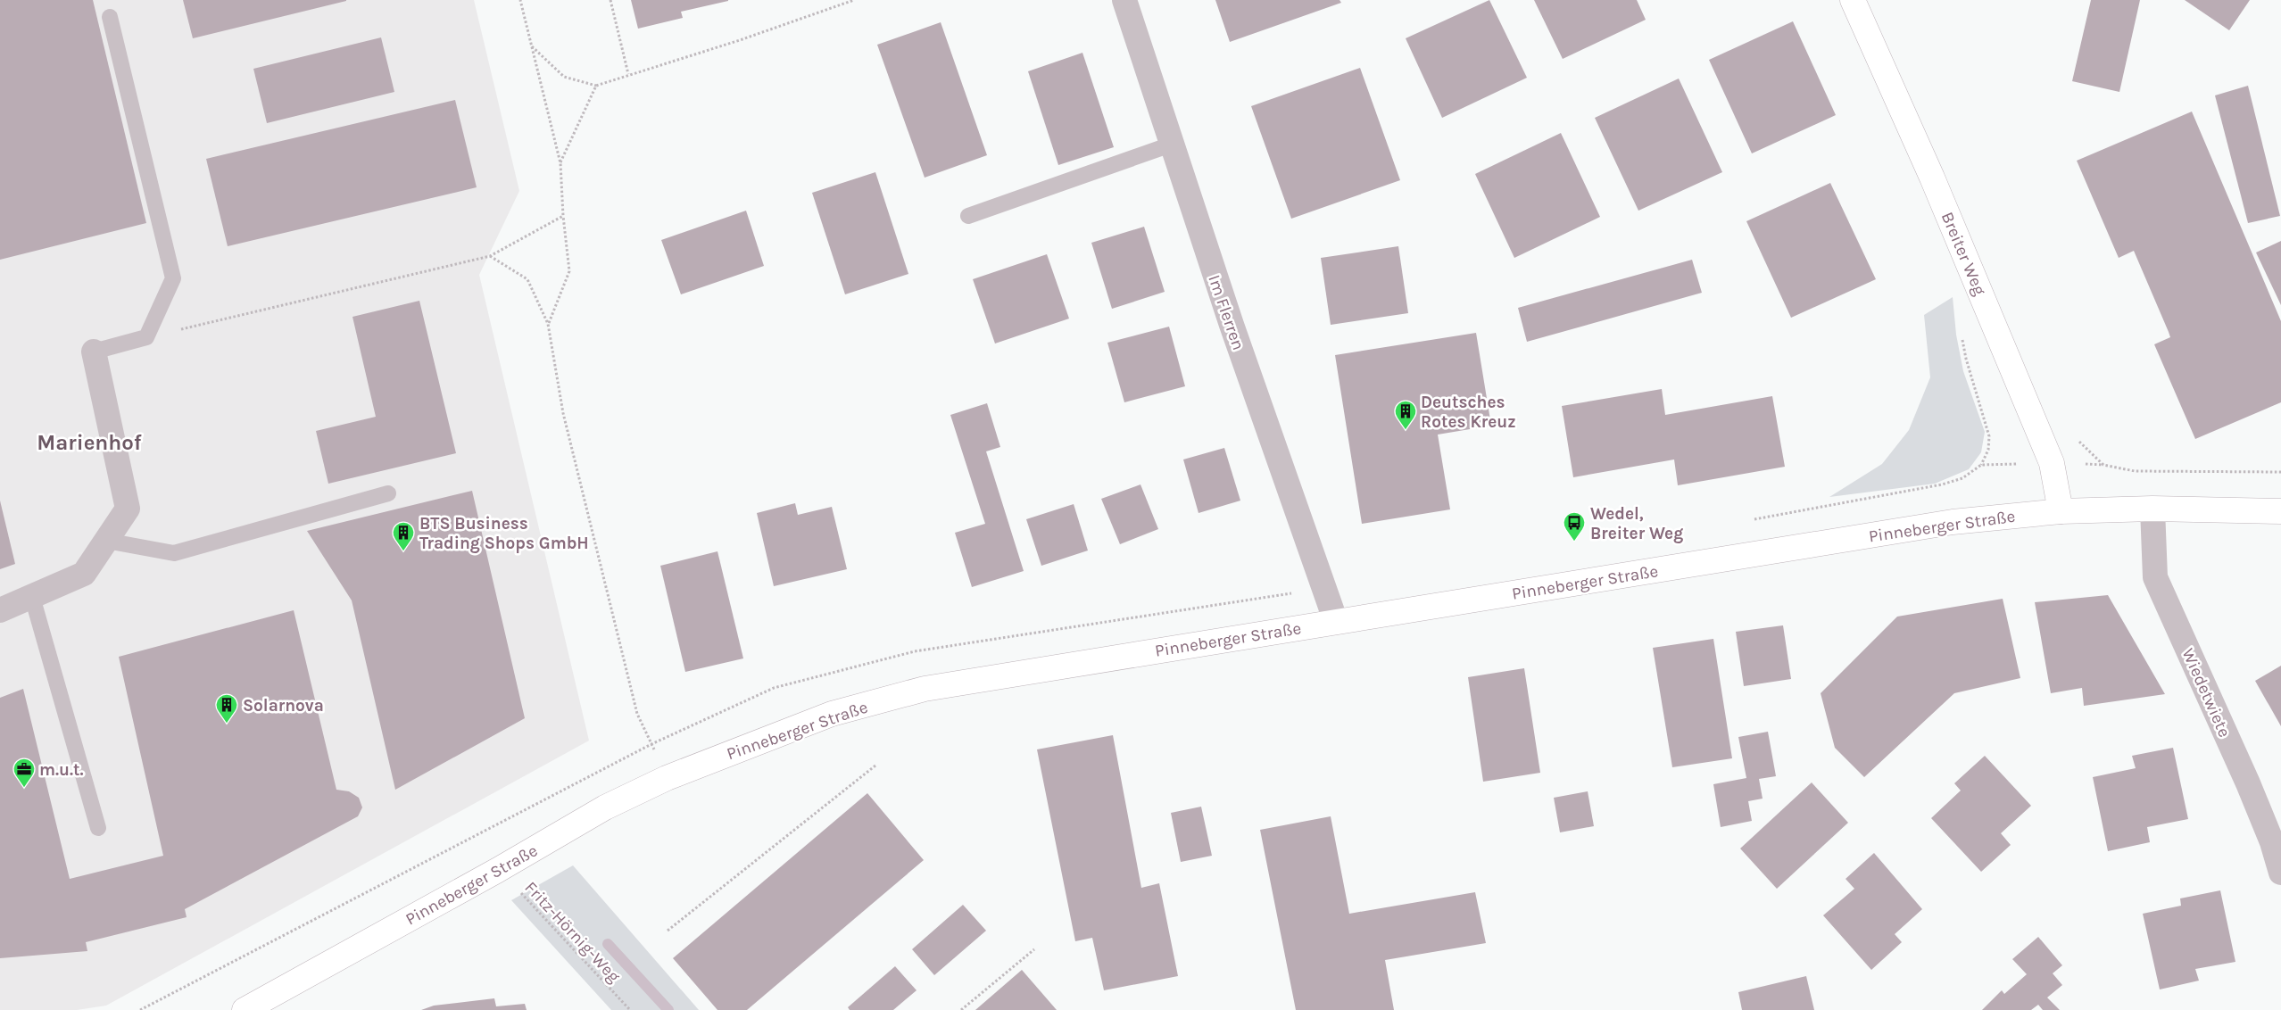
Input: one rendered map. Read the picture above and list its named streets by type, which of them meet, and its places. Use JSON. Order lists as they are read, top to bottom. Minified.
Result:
{"streets":{"main road":["Breiter Weg","Pinneberger Straße"],"street":["Im Flerren","Wiedetwiete"],"path":["Fritz-Hörnig-Weg"]},"crossings":[["Breiter Weg","Pinneberger Straße"],["Im Flerren","Pinneberger Straße"],["Pinneberger Straße","Wiedetwiete"],["Pinneberger Straße","Fritz-Hörnig-Weg"]],"districts":["Marienhof"],"places":{"building":["Deutsches Rotes Kreuz","BTS Business Trading Shops GmbH","Solarnova"],"bus stop":["Wedel, Breiter Weg"],"office":["m.u.t."]}}
